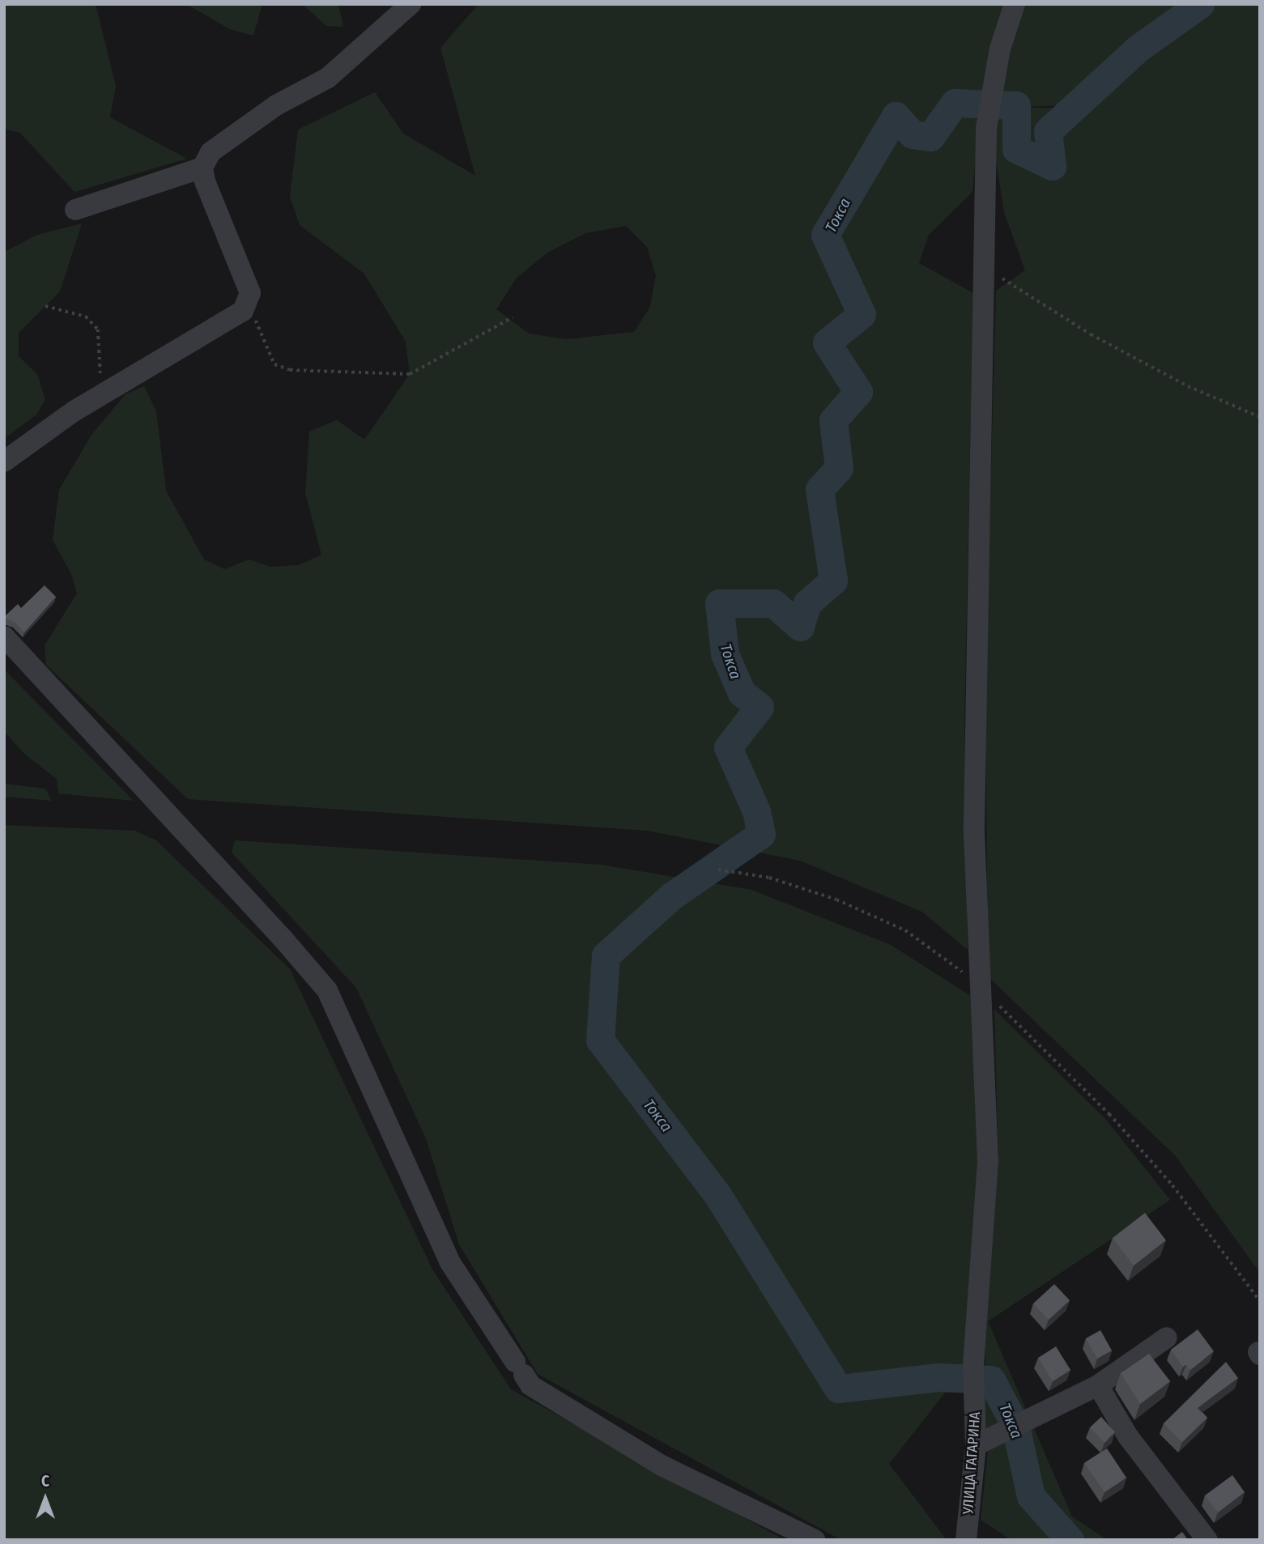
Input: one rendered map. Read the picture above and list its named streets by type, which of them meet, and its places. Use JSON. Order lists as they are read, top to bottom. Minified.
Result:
{"streets":{"street":["УЛИЦА ГАГАРИНА"]},"water":["Токса"],"north":"top"}
